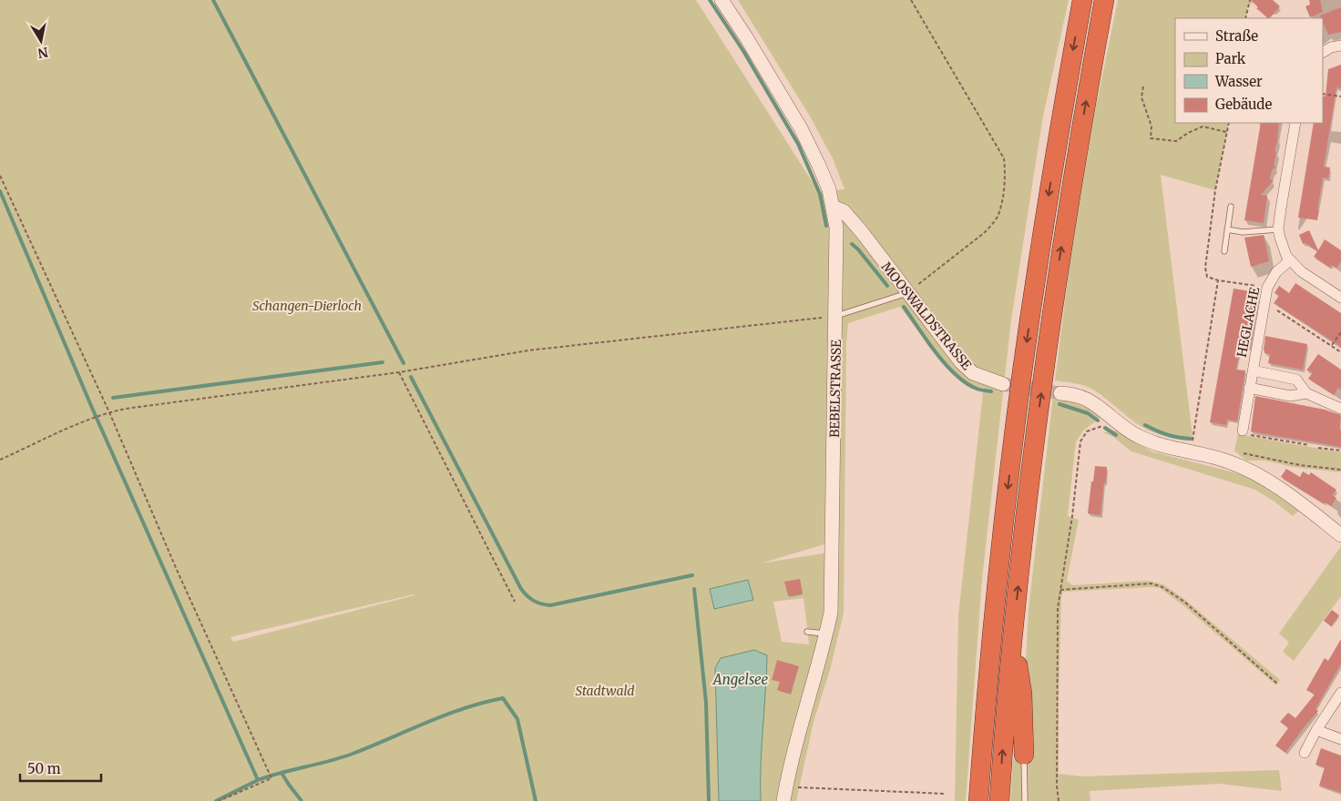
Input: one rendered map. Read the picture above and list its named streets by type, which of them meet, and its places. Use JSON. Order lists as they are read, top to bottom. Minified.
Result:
{"streets":{"street":["MOOSWALDSTRASSE","HEGLACHE","BEBELSTRASSE"]},"crossings":[["MOOSWALDSTRASSE","BEBELSTRASSE"]],"water":["Angelsee"],"parks":["Schangen-Dierloch","Stadtwald"],"legend":["Straße","Park","Wasser","Gebäude"],"scale_bar":"50 m","north":"bottom"}
